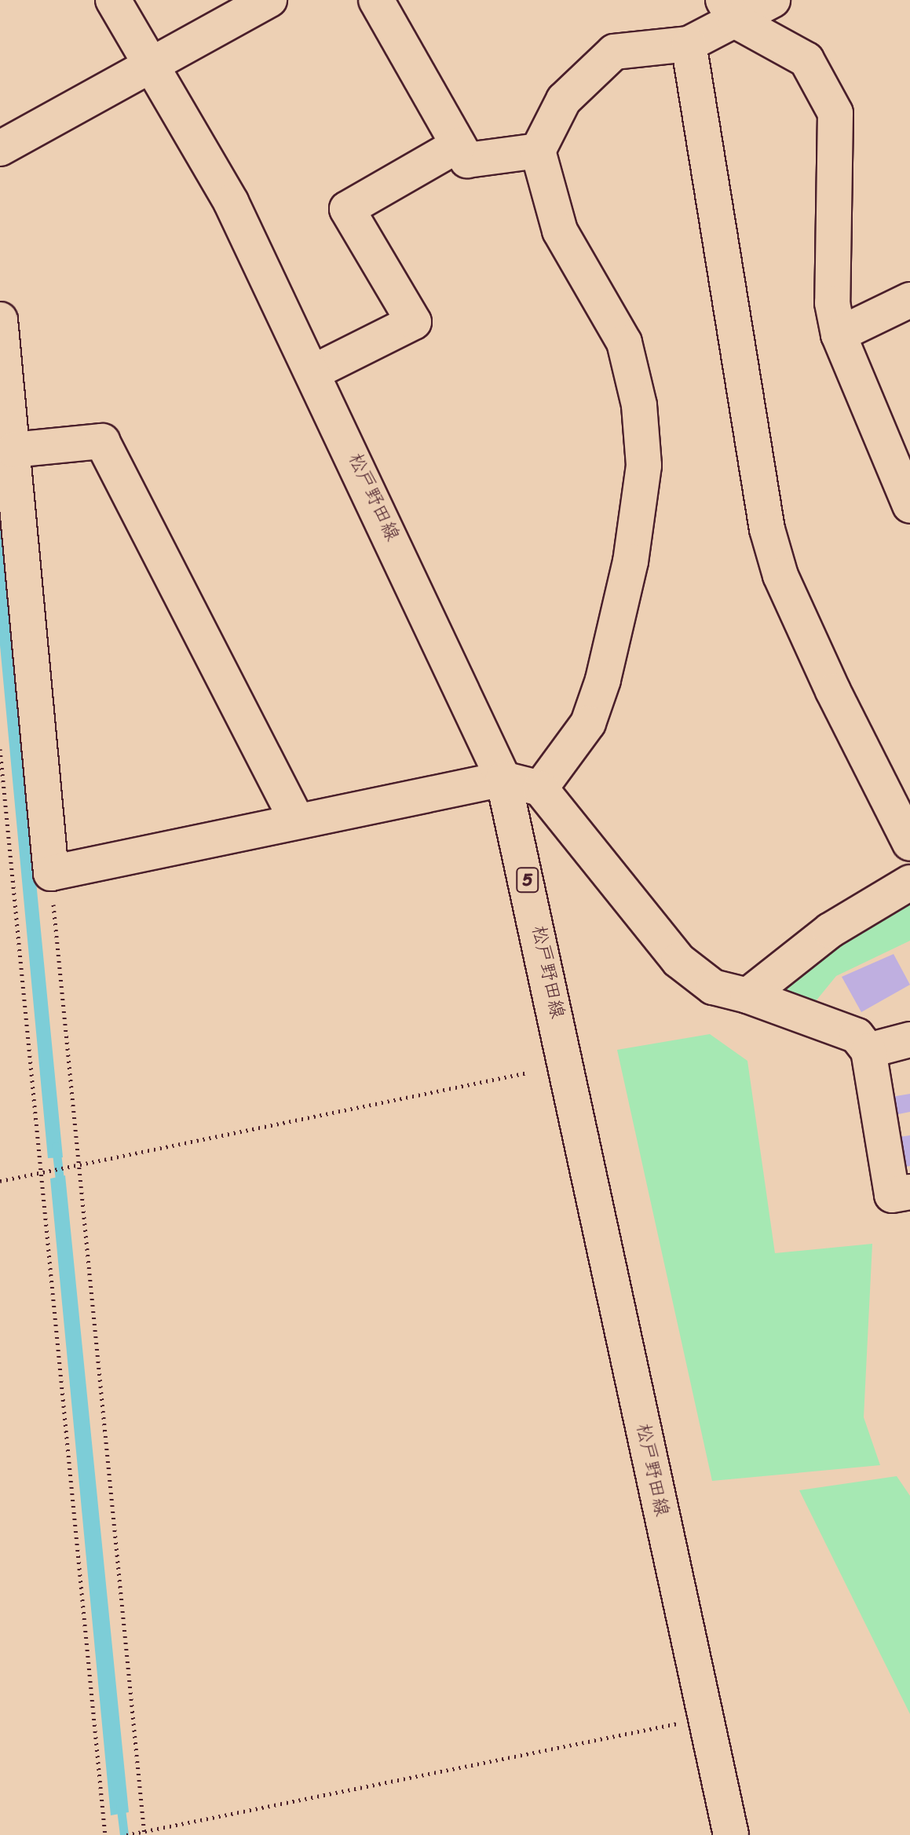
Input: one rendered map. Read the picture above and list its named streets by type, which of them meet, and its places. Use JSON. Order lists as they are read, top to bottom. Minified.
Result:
{"streets":{"street":["松戸野田線","5"]}}
